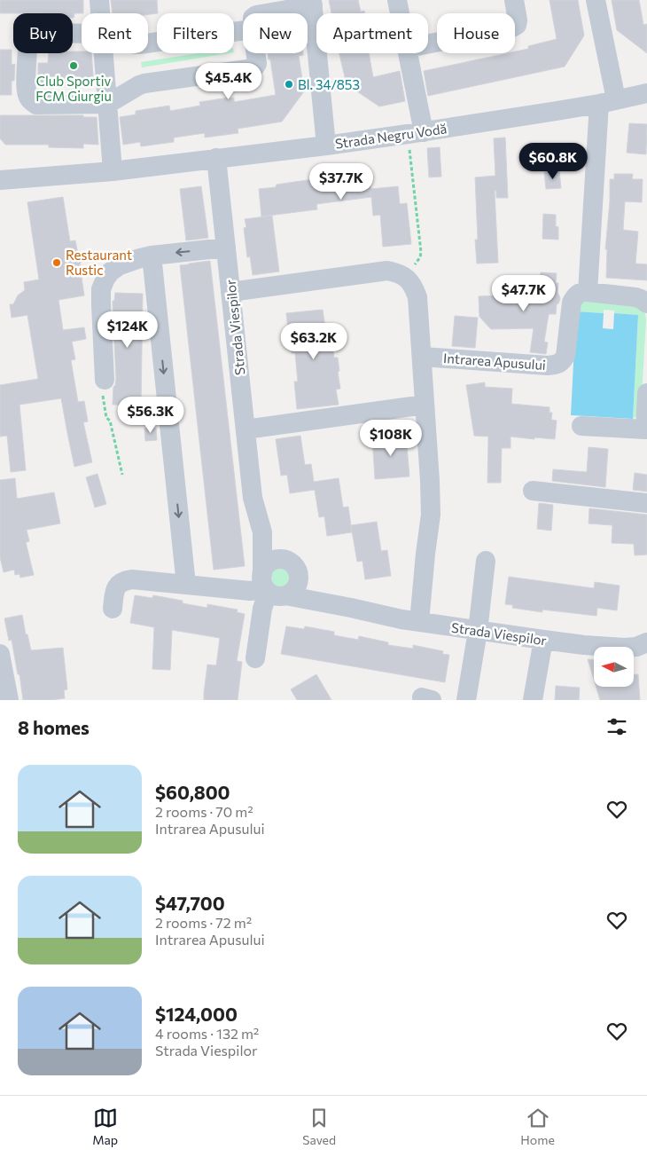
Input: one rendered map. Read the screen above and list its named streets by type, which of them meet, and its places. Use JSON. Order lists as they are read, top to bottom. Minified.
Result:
{"streets":{"street":["Strada Negru Vodă","Strada Viespilor","Intrarea Apusului"]},"crossings":[["Strada Negru Vodă","Strada Viespilor"]],"places":["Club Sportiv FCM Giurgiu","Bl. 34/853","Restaurant Rustic"],"north":"left","page":{"chip":["Buy","Rent","Filters","New","Apartment","House"],"price":["$45.4K","$60.8K","$37.7K","$47.7K","$124K","$63.2K","$56.3K","$108K"],"heading":"8 homes","list":[{"name":"$60,800","note":"2 rooms · 70 m² · Intrarea Apusului"},{"name":"$47,700","note":"2 rooms · 72 m² · Intrarea Apusului"},{"name":"$124,000","note":"4 rooms · 132 m² · Strada Viespilor"}],"tabs":["Map","Saved","Home"]}}
